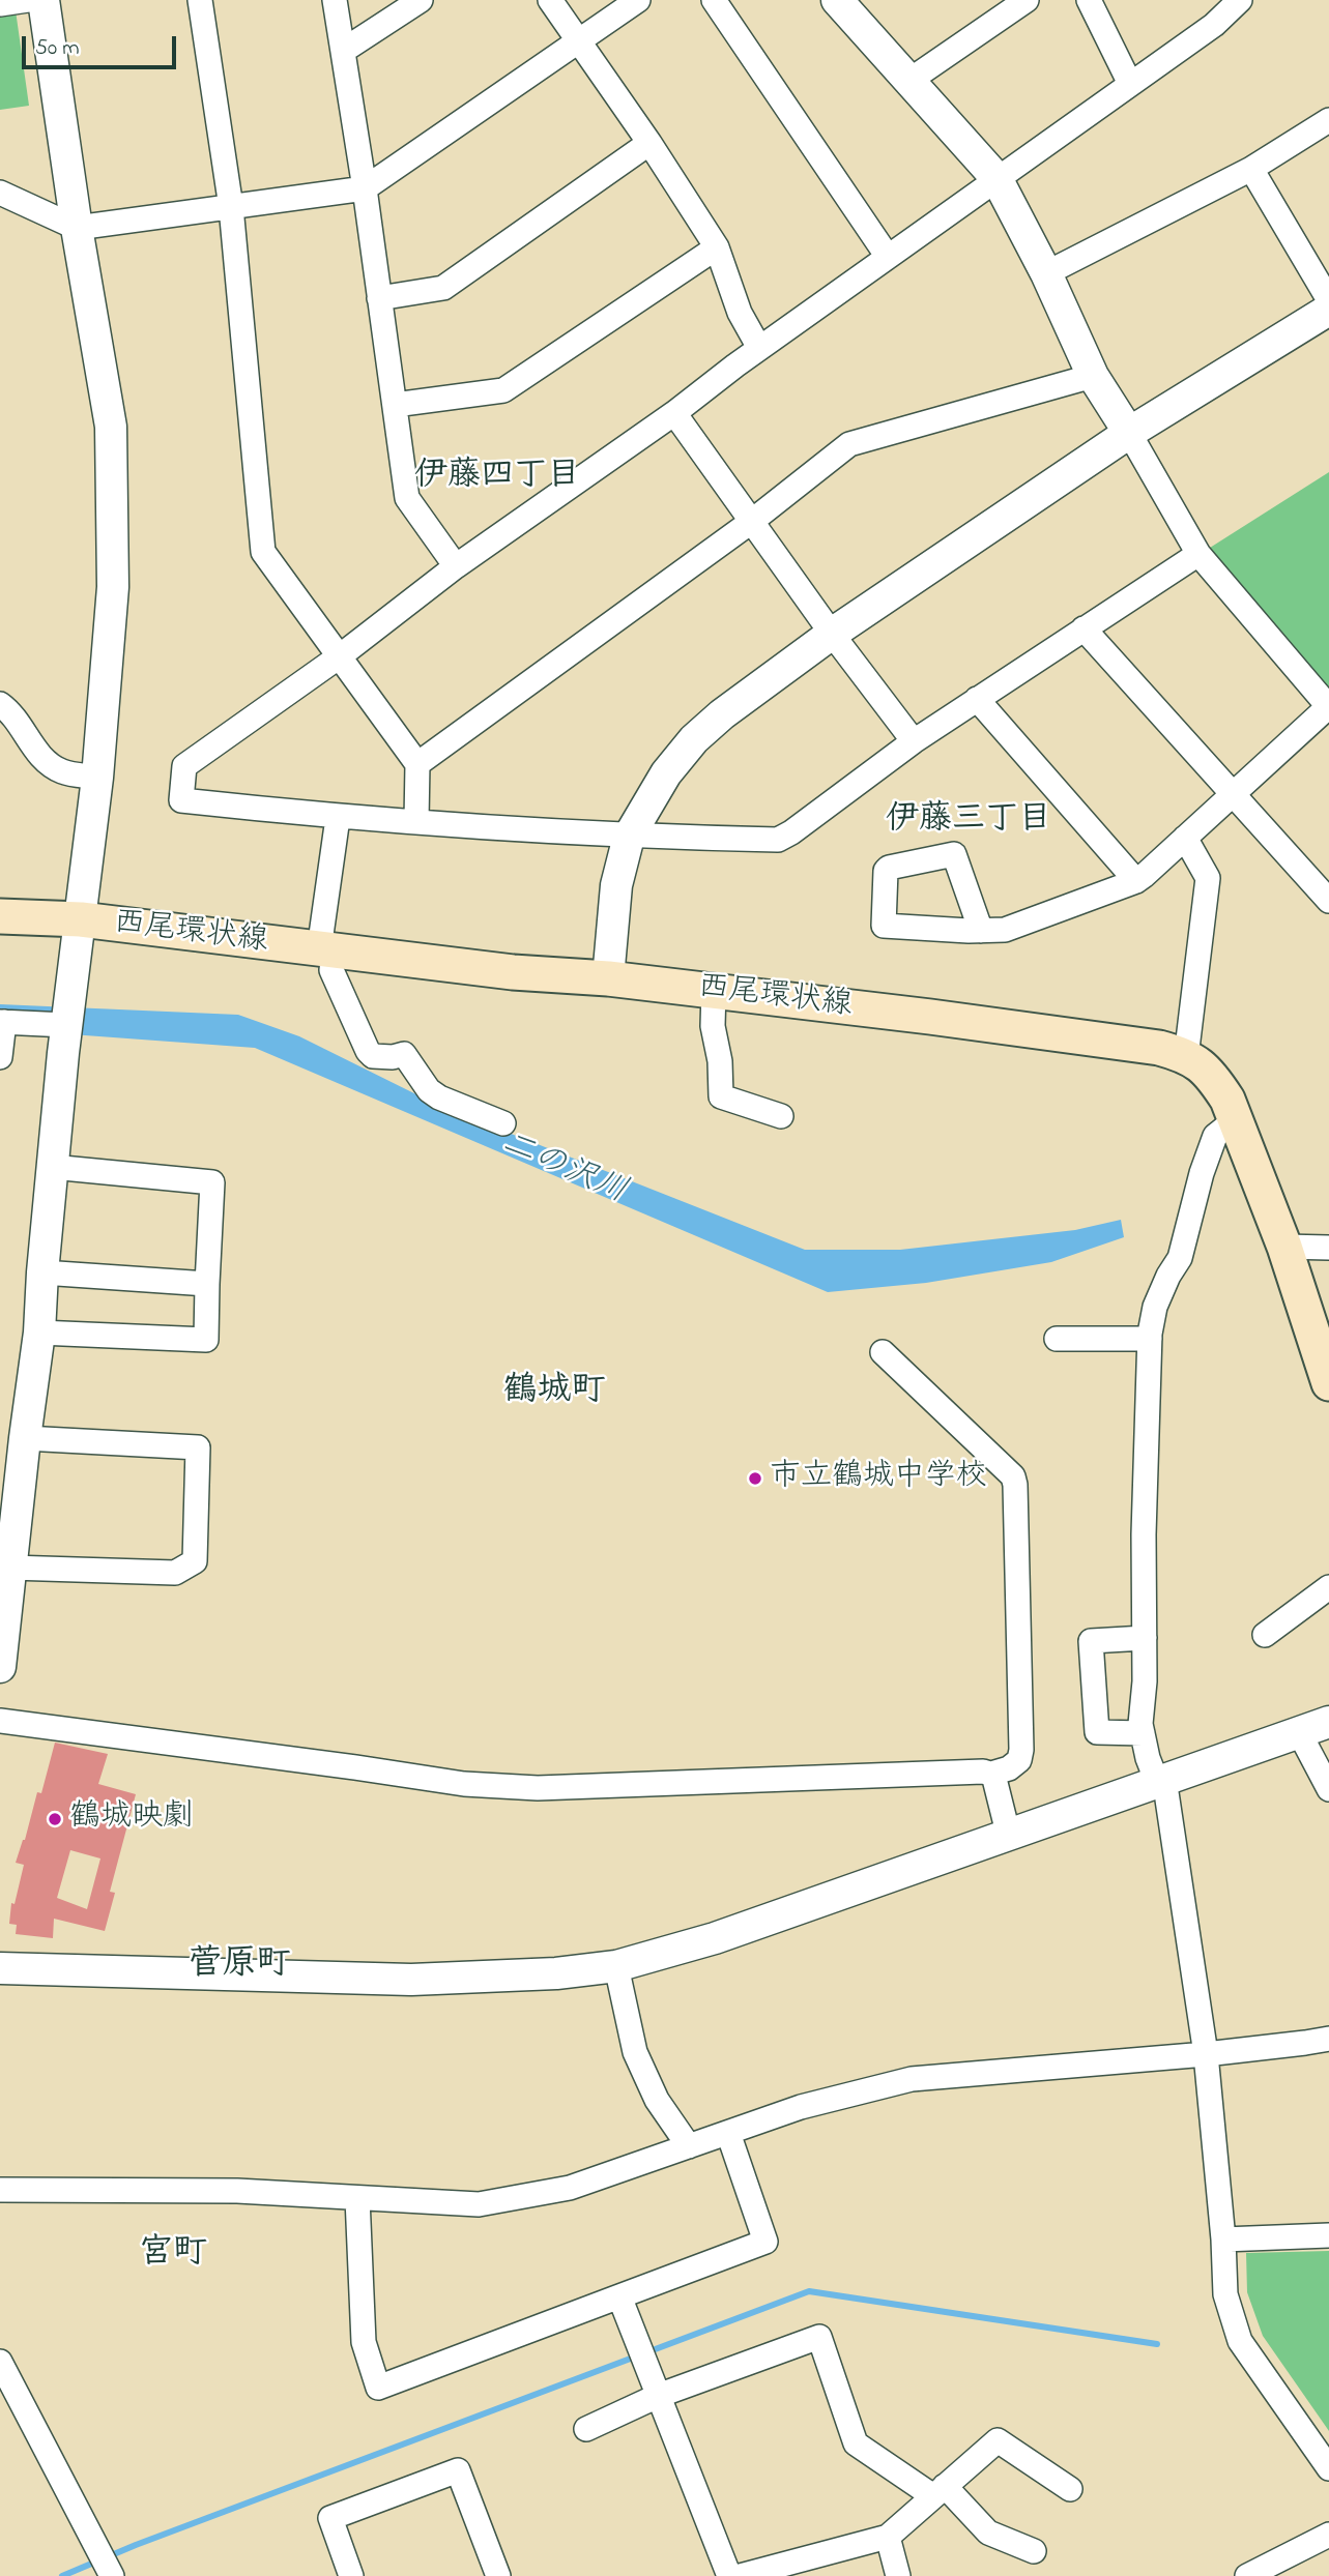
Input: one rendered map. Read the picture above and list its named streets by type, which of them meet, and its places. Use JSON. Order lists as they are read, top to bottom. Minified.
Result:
{"streets":{"main road":["西尾環状線"]},"districts":["伊藤四丁目","伊藤三丁目","鶴城町","菅原町","宮町"],"water":["二の沢川"],"places":["市立鶴城中学校","鶴城映劇"],"scale_bar":"50 m"}
